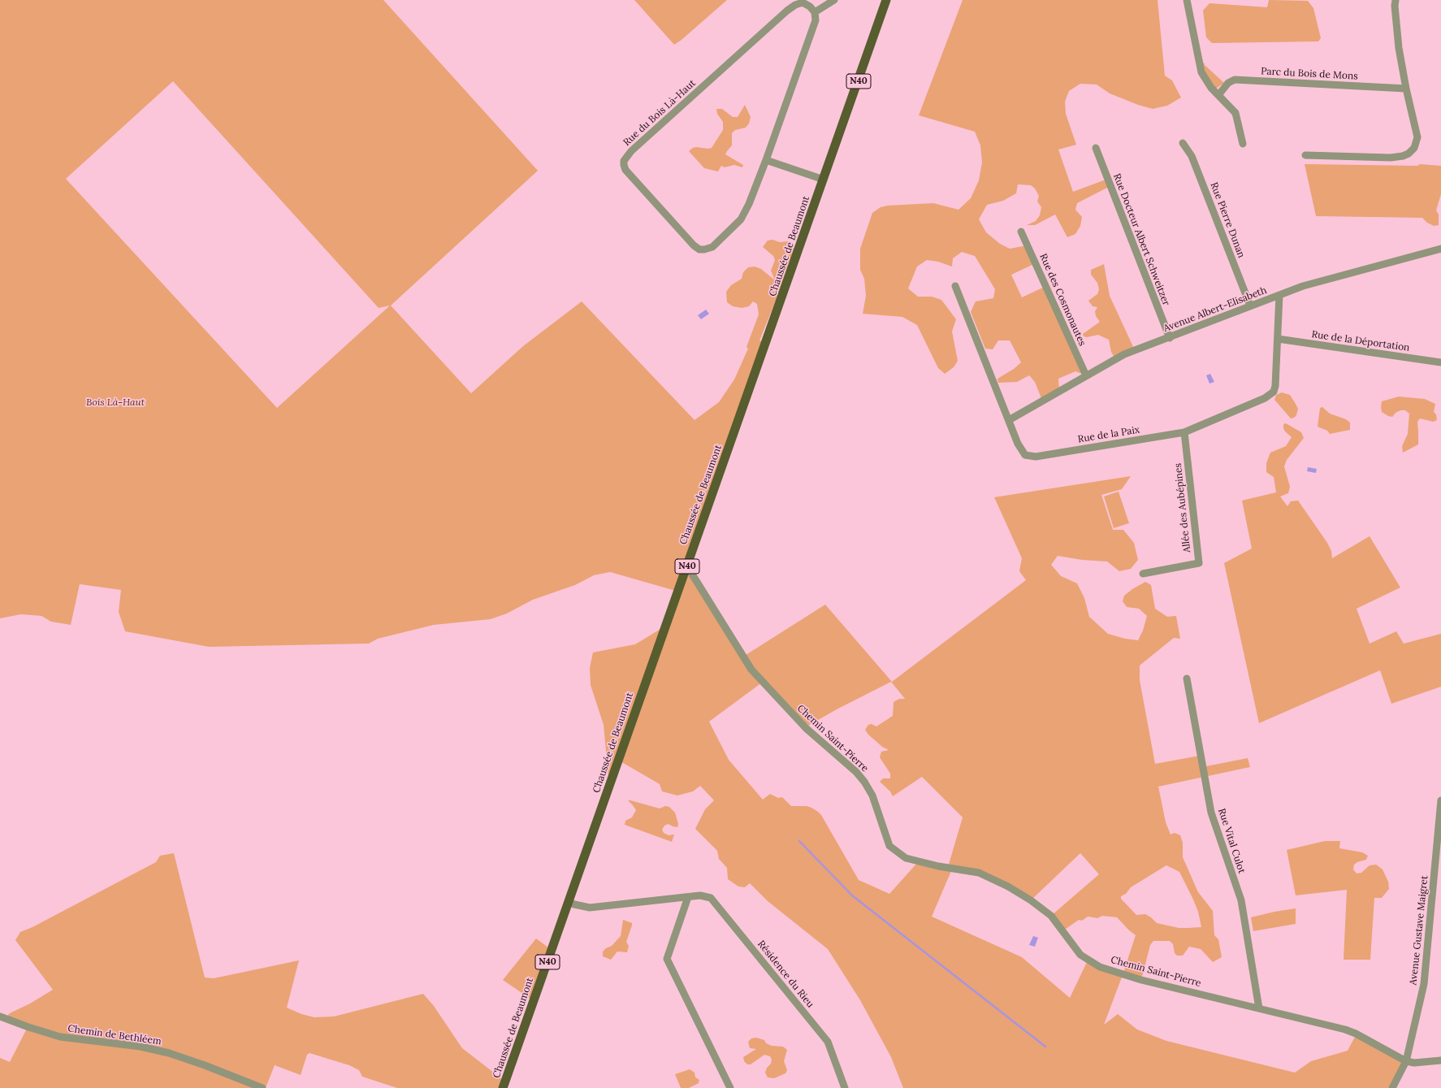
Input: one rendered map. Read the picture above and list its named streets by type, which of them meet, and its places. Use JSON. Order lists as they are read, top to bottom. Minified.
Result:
{"streets":{"main road":["N40","Chaussée de Beaumont"],"street":["Parc du Bois de Mons","Rue du Bois Là-Haut","Rue Pierre Dunan","Rue Docteur Albert Schweitzer","Rue des Cosmonautes","Avenue Albert-Elisabeth","Rue de la Déportation","Rue de la Paix","Allée des Aubépines","Chemin Saint-Pierre","Rue Vital Culot","Avenue Gustave Maigret","Résidence du Rieu","Chemin de Bethléem"]},"crossings":[["Rue Pierre Dunan","Avenue Albert-Elisabeth"],["Rue Docteur Albert Schweitzer","Avenue Albert-Elisabeth"],["Chaussée de Beaumont","Chemin Saint-Pierre"],["Chaussée de Beaumont","Résidence du Rieu"],["Rue des Cosmonautes","Avenue Albert-Elisabeth"],["Avenue Albert-Elisabeth","Rue de la Paix"],["Rue de la Déportation","Rue de la Paix"],["Rue de la Paix","Allée des Aubépines"],["Chemin Saint-Pierre","Rue Vital Culot"],["Chemin Saint-Pierre","Avenue Gustave Maigret"]],"parks":["Bois Là-Haut"]}
